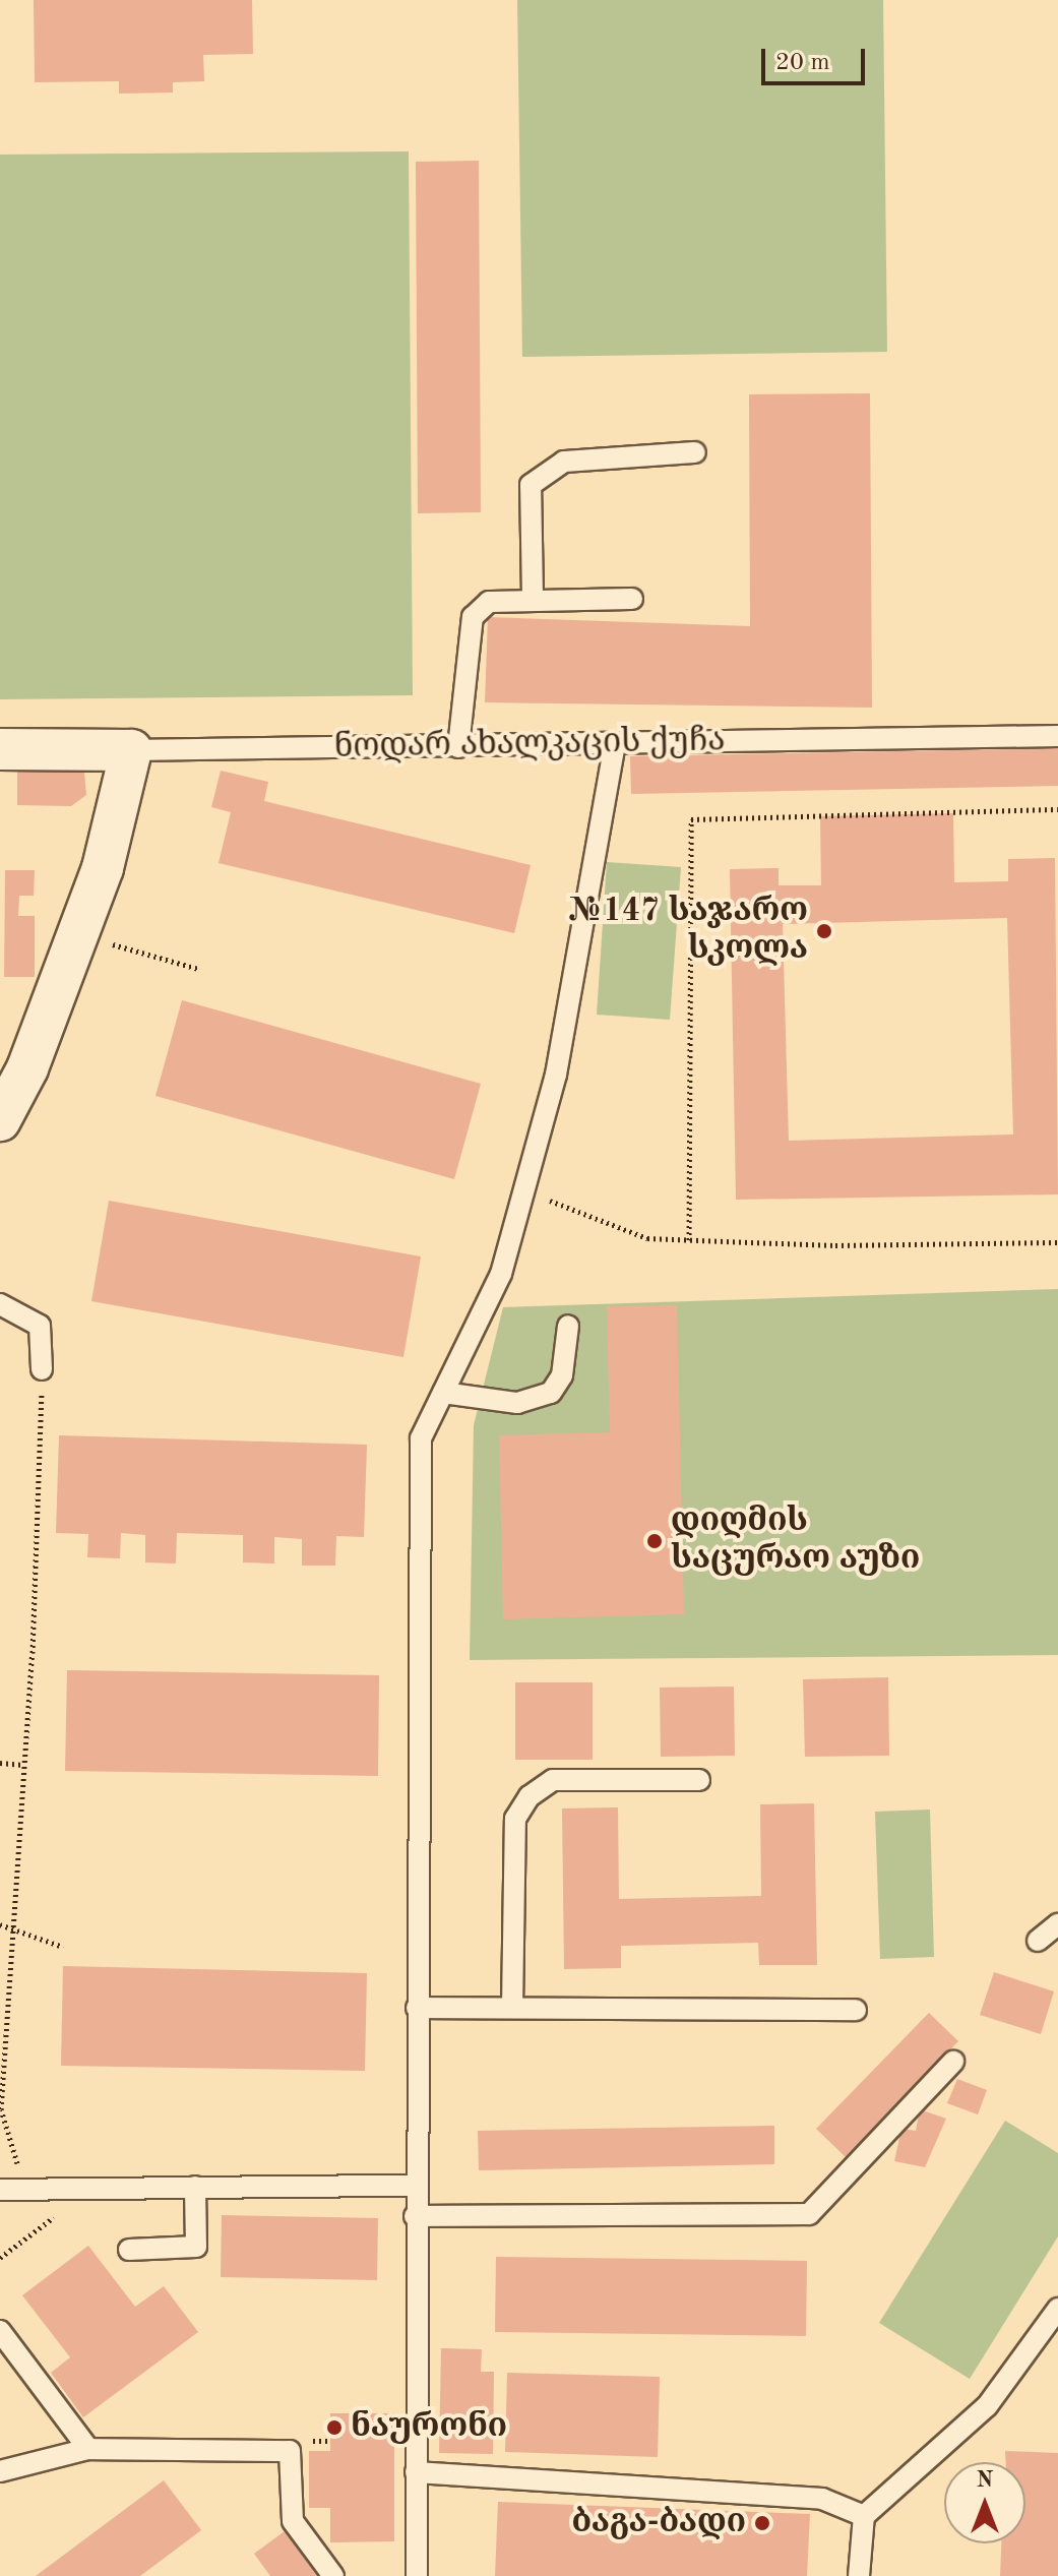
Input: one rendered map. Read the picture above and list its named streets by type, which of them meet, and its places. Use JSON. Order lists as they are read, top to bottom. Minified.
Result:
{"streets":{"street":["ნოდარ ახალკაცის ქუჩა"]},"places":["№147 საჯარო სკოლა","დიღმის საცურაო აუზი","ნაურონი","ბაგა-ბადი"],"scale_bar":"20 m","north":"top"}
